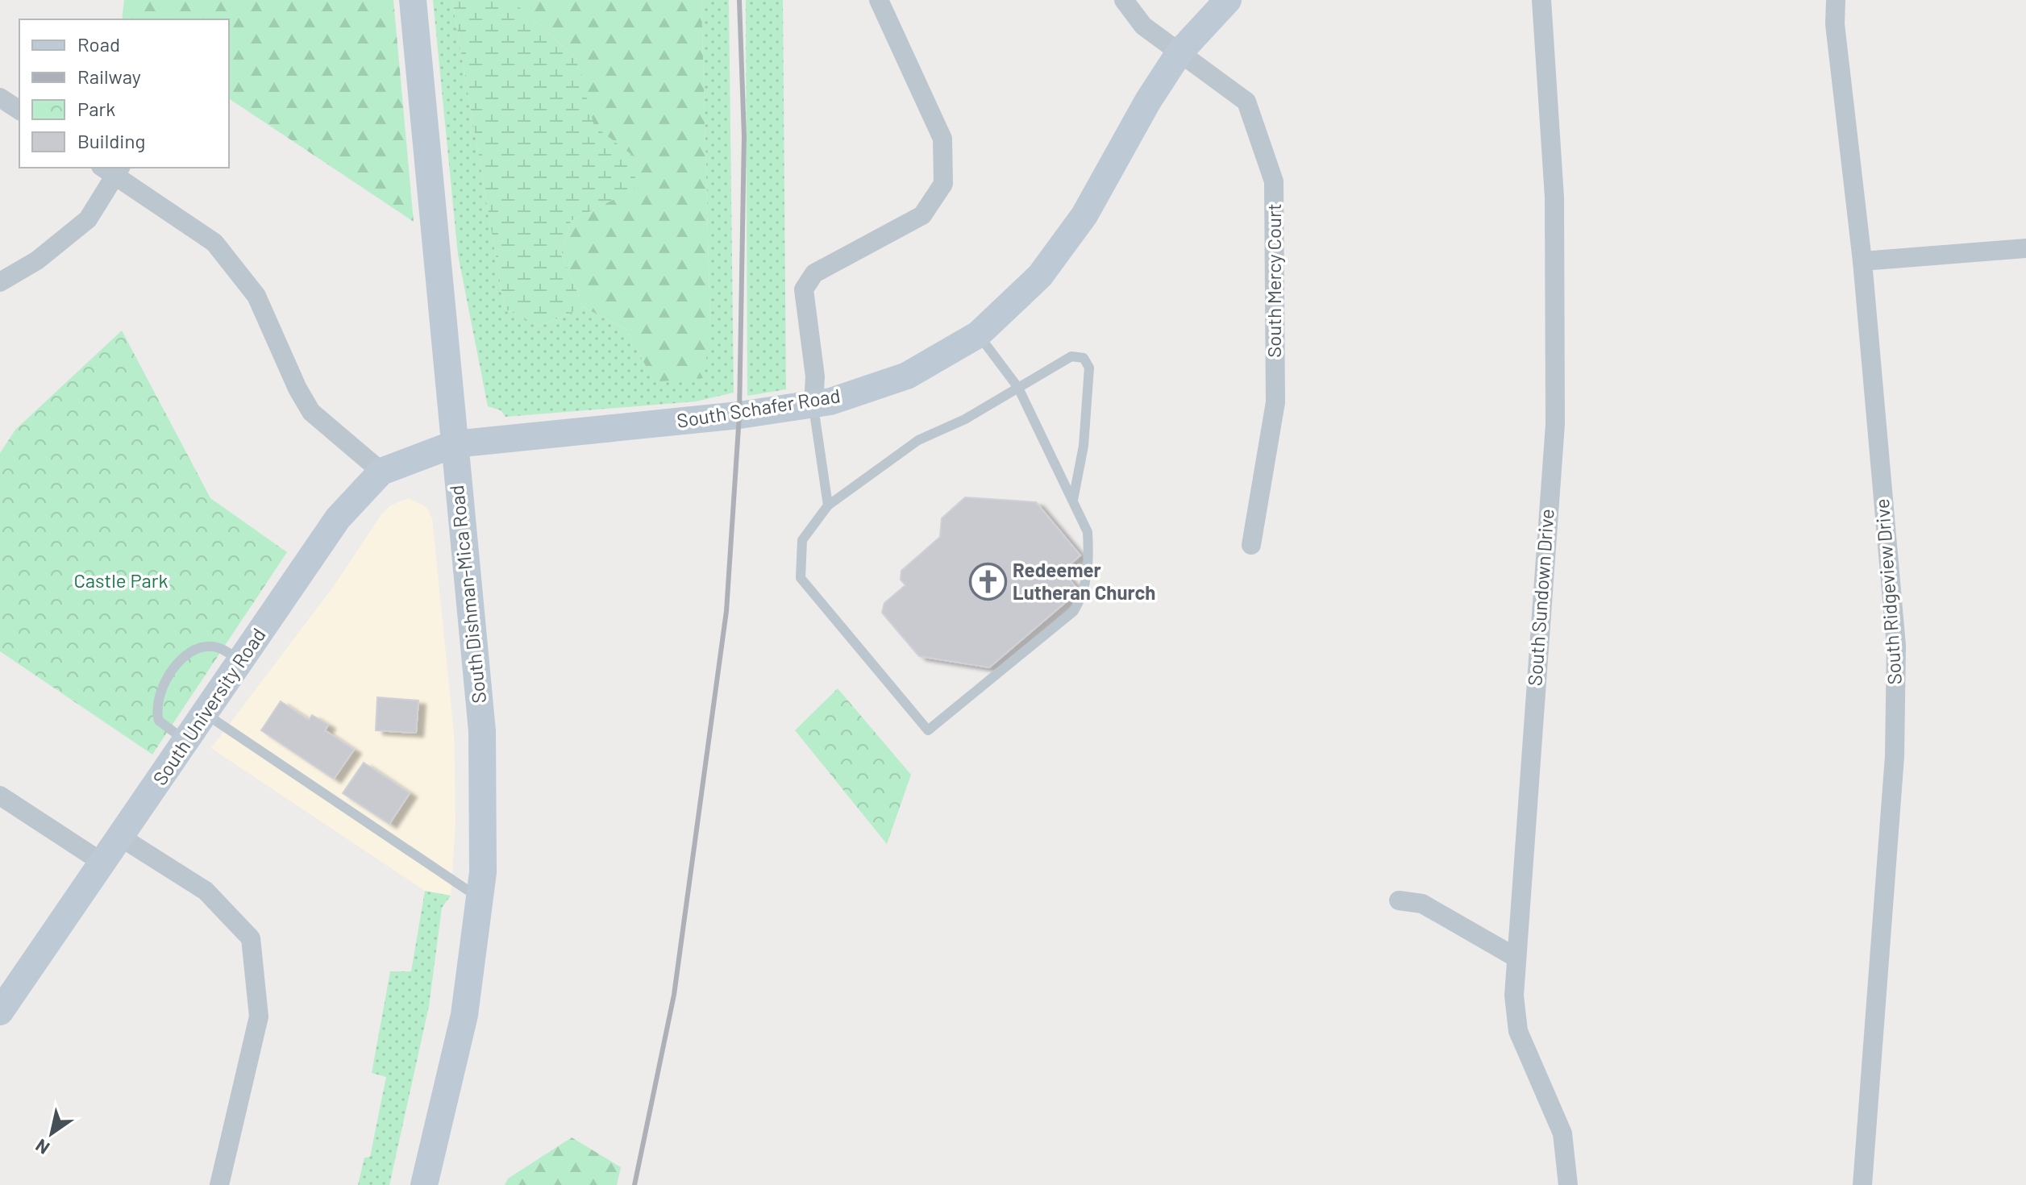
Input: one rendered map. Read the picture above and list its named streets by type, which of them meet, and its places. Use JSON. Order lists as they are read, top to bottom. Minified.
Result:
{"streets":{"street":["South Mercy Court","South Schafer Road","South Ridgeview Drive","South Dishman-Mica Road","South Sundown Drive","South University Road"]},"crossings":[["South Mercy Court","South Schafer Road"],["South Schafer Road","South Dishman-Mica Road"],["South Schafer Road","South University Road"],["South Dishman-Mica Road","South University Road"]],"parks":["Castle Park"],"places":{"church":["Redeemer Lutheran Church"]},"legend":["Road","Railway","Park","Building"],"north":"bottom left"}
